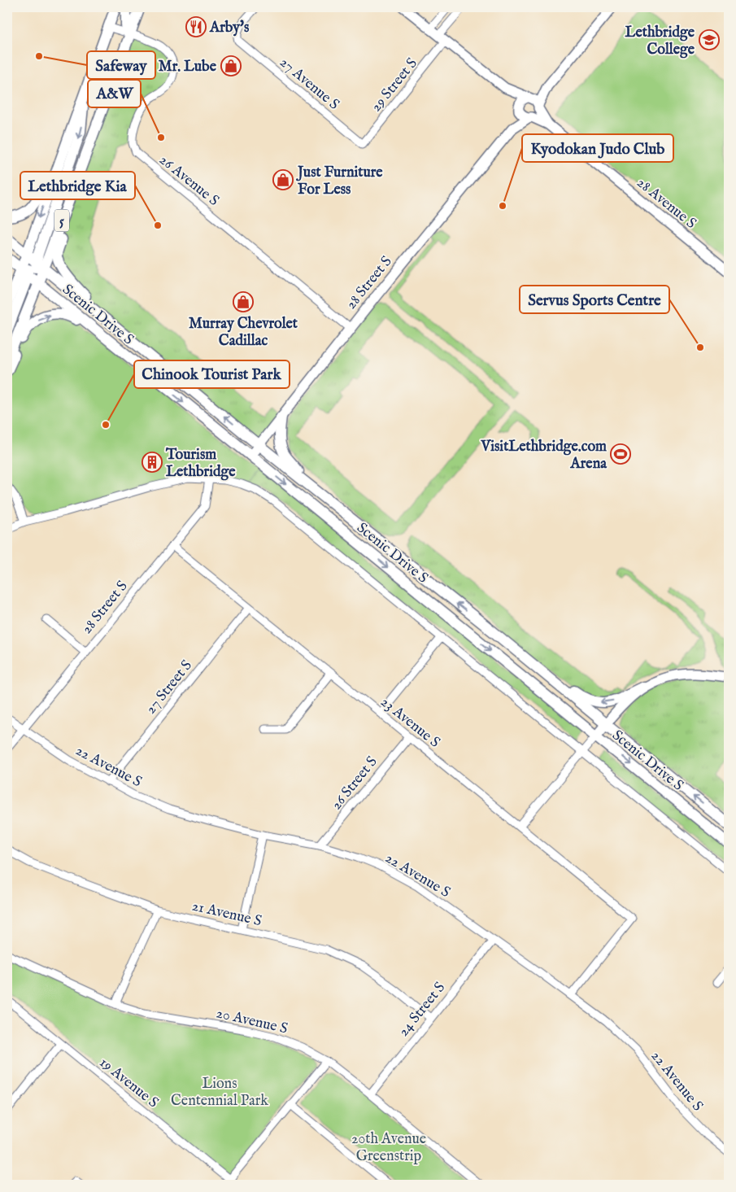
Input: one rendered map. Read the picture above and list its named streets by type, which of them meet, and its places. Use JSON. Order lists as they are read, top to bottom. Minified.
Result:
{"streets":{"main road":["5","Scenic Drive S"],"street":["27 Avenue S","29 Street S","26 Avenue S","28 Avenue S","28 Street S","27 Street S","23 Avenue S","22 Avenue S","26 Street S","21 Avenue S","24 Street S","20 Avenue S","19 Avenue S"]},"crossings":[["27 Avenue S","29 Street S"],["26 Avenue S","5"],["26 Avenue S","28 Street S"],["5","Scenic Drive S"],["28 Street S","Scenic Drive S"],["28 Street S","23 Avenue S"],["28 Street S","22 Avenue S"],["27 Street S","23 Avenue S"],["27 Street S","22 Avenue S"],["23 Avenue S","22 Avenue S"],["23 Avenue S","26 Street S"],["22 Avenue S","26 Street S"],["22 Avenue S","24 Street S"],["21 Avenue S","24 Street S"],["24 Street S","20 Avenue S"]],"parks":["Lions Centennial Park","20th Avenue Greenstrip"],"places":{"restaurant":["Arby's"],"school or university":["Lethbridge College"],"other":["Safeway","A&W","Kyodokan Judo Club","Lethbridge Kia","Servus Sports Centre","Chinook Tourist Park"],"shop":["Mr. Lube","Just Furniture For Less","Murray Chevrolet Cadillac"],"sports":["VisitLethbridge.com Arena"],"building":["Tourism Lethbridge"]}}
